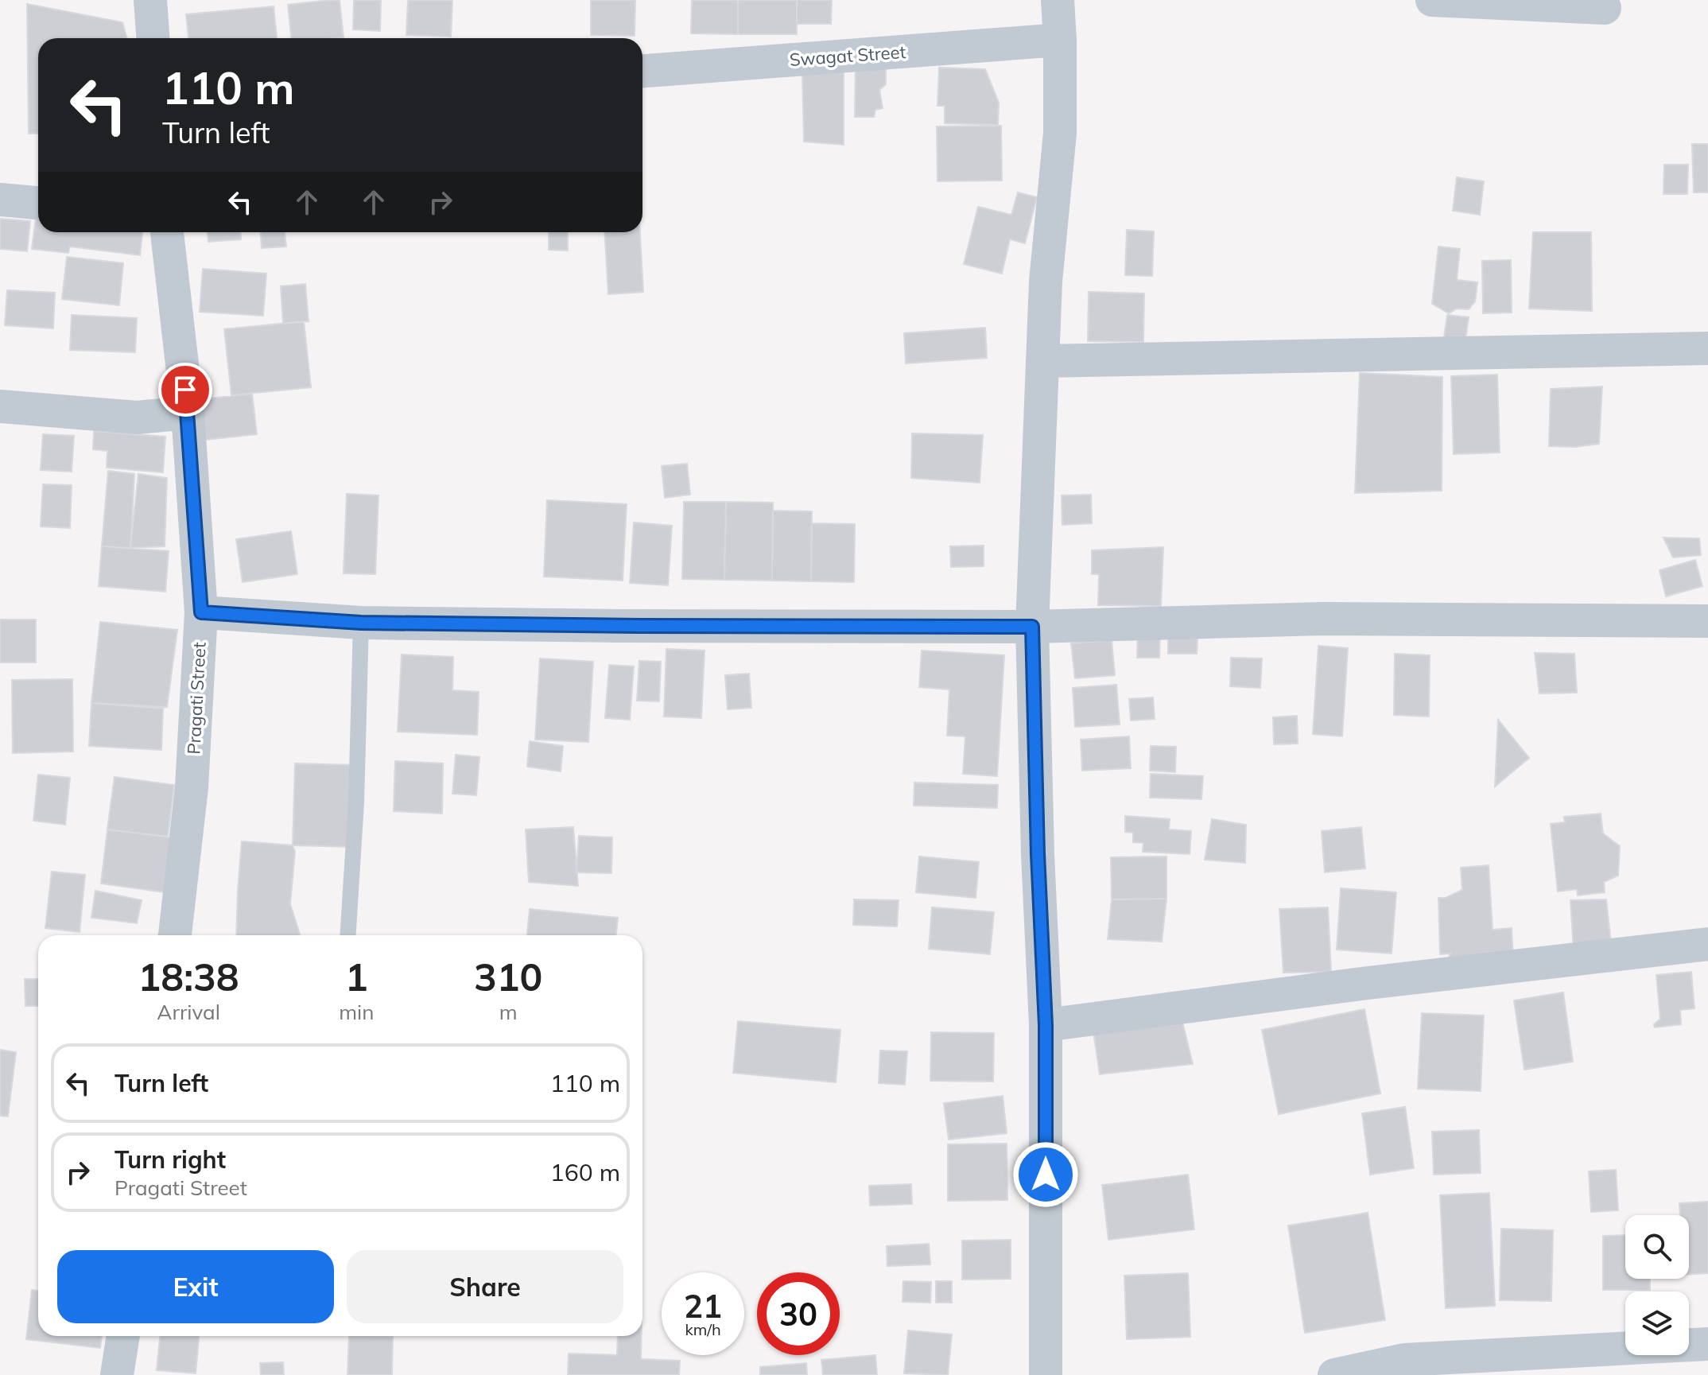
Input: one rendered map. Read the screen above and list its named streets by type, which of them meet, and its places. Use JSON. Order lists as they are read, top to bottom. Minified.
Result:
{"streets":{"street":["Swagat Street","Pragati Street"]},"page":{"turn":["110 m","Turn left"],"eta":["18:38","Arrival","1","min","310","m"],"list":[{"name":"Turn left","value":"110 m"},{"name":"Turn right","note":"Pragati Street","value":"160 m"}],"buttons":["Exit","Share"],"speed":"21 km/h","limit":"30"}}
